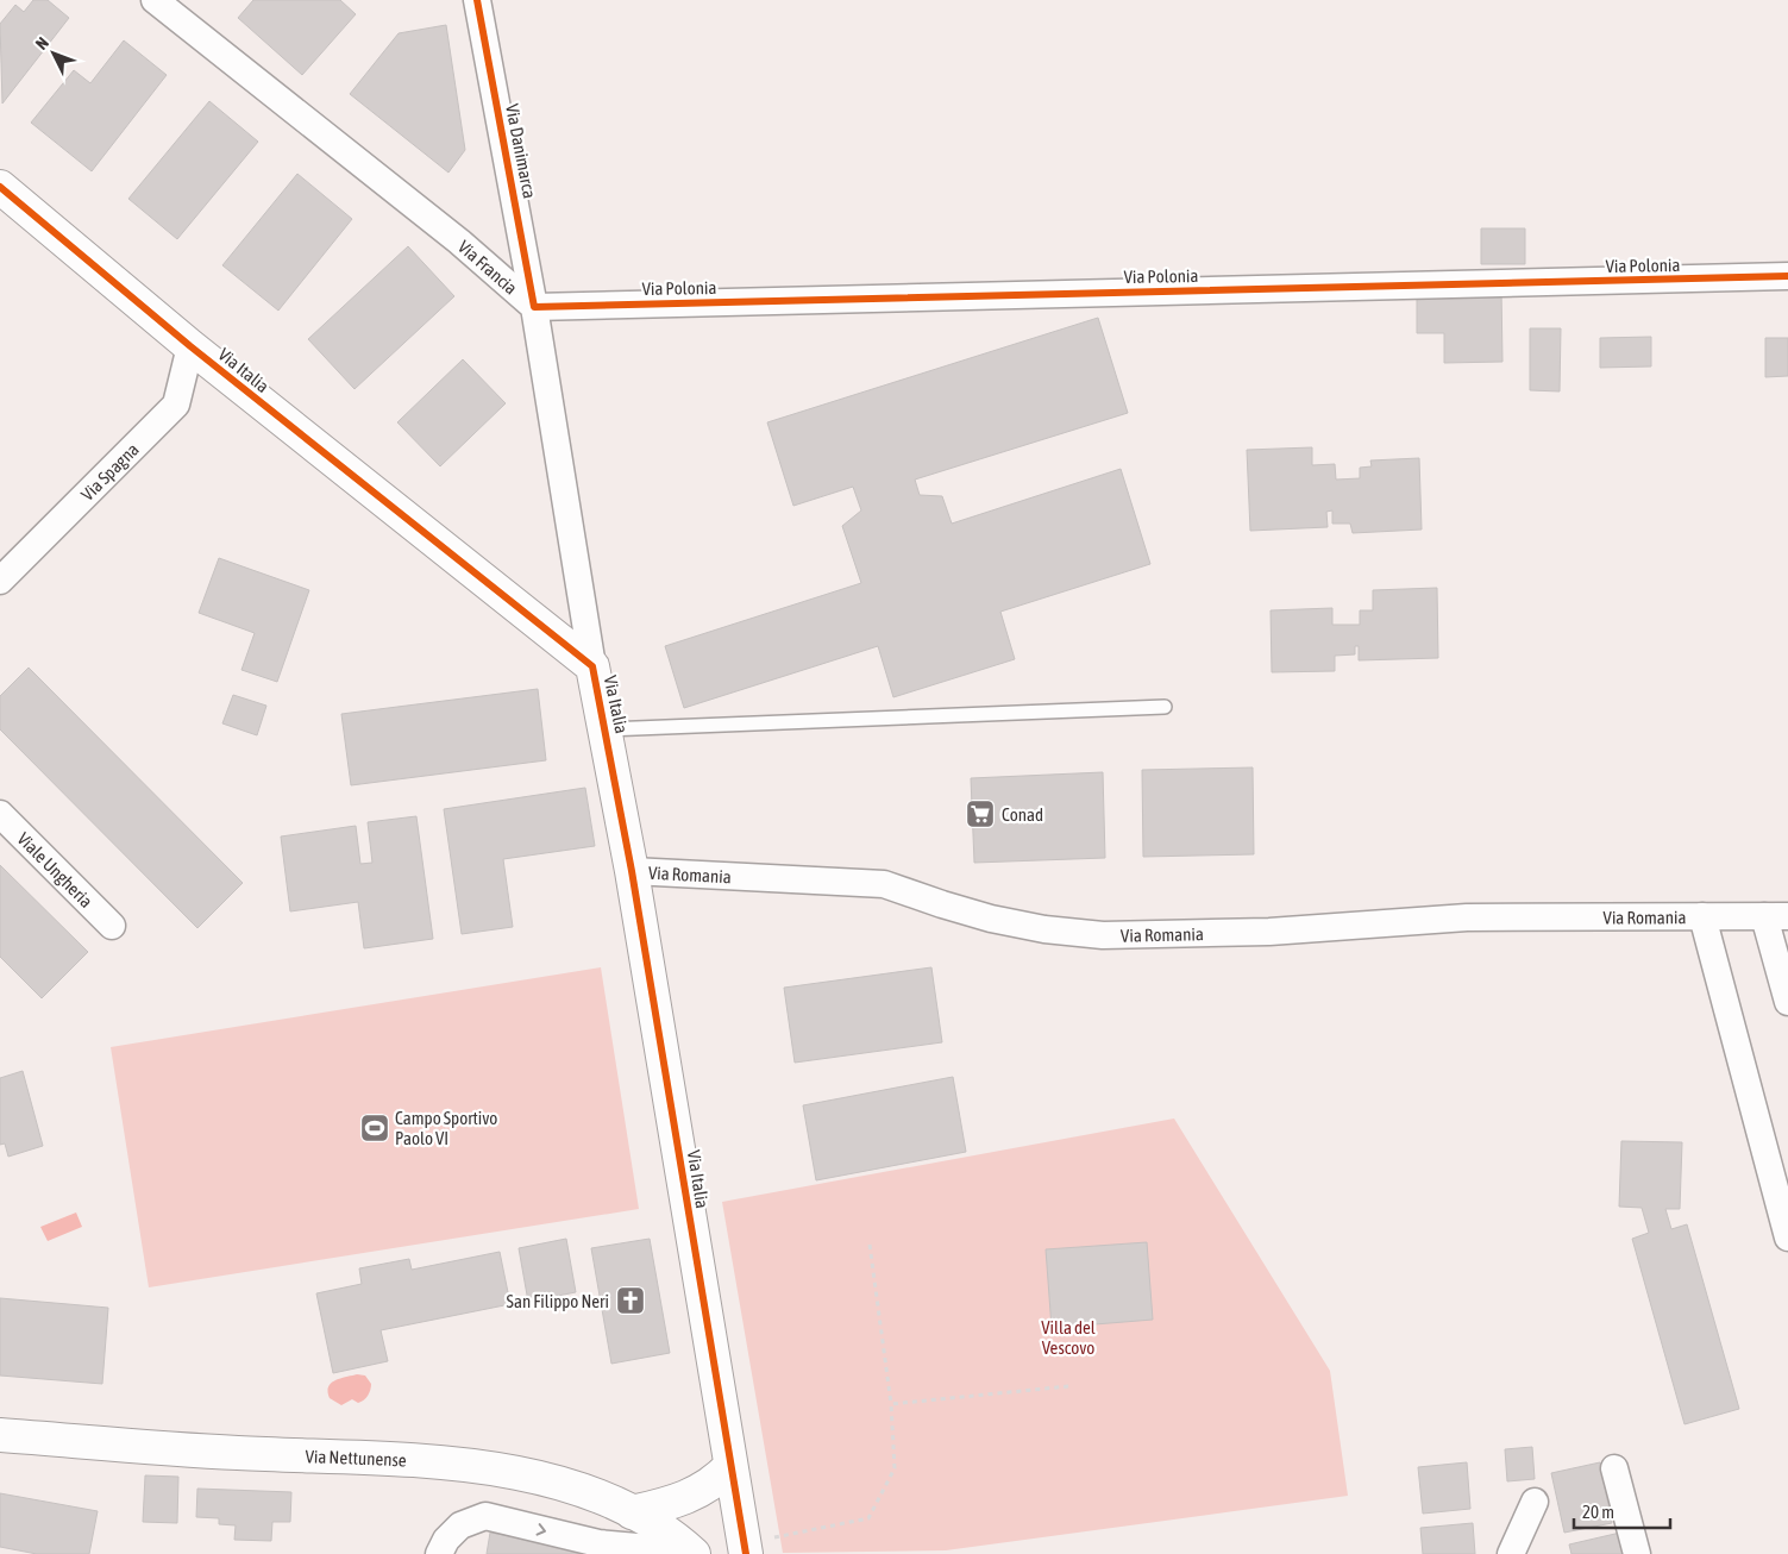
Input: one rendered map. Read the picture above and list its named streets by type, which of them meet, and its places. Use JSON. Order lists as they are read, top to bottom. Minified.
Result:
{"streets":{"street":["Via Danimarca","Via Polonia","Via Francia","Via Italia","Via Spagna","Viale Ungheria","Via Romania","Via Nettunense"]},"crossings":[["Via Danimarca","Via Polonia"],["Via Danimarca","Via Francia"],["Via Polonia","Via Francia"],["Via Francia","Via Italia"],["Via Italia","Via Spagna"],["Via Italia","Via Romania"]],"parks":["Villa del Vescovo"],"places":{"supermarket":["Conad"],"sports":["Campo Sportivo Paolo VI"],"church":["San Filippo Neri"]},"scale_bar":"20 m","north":"top left"}
